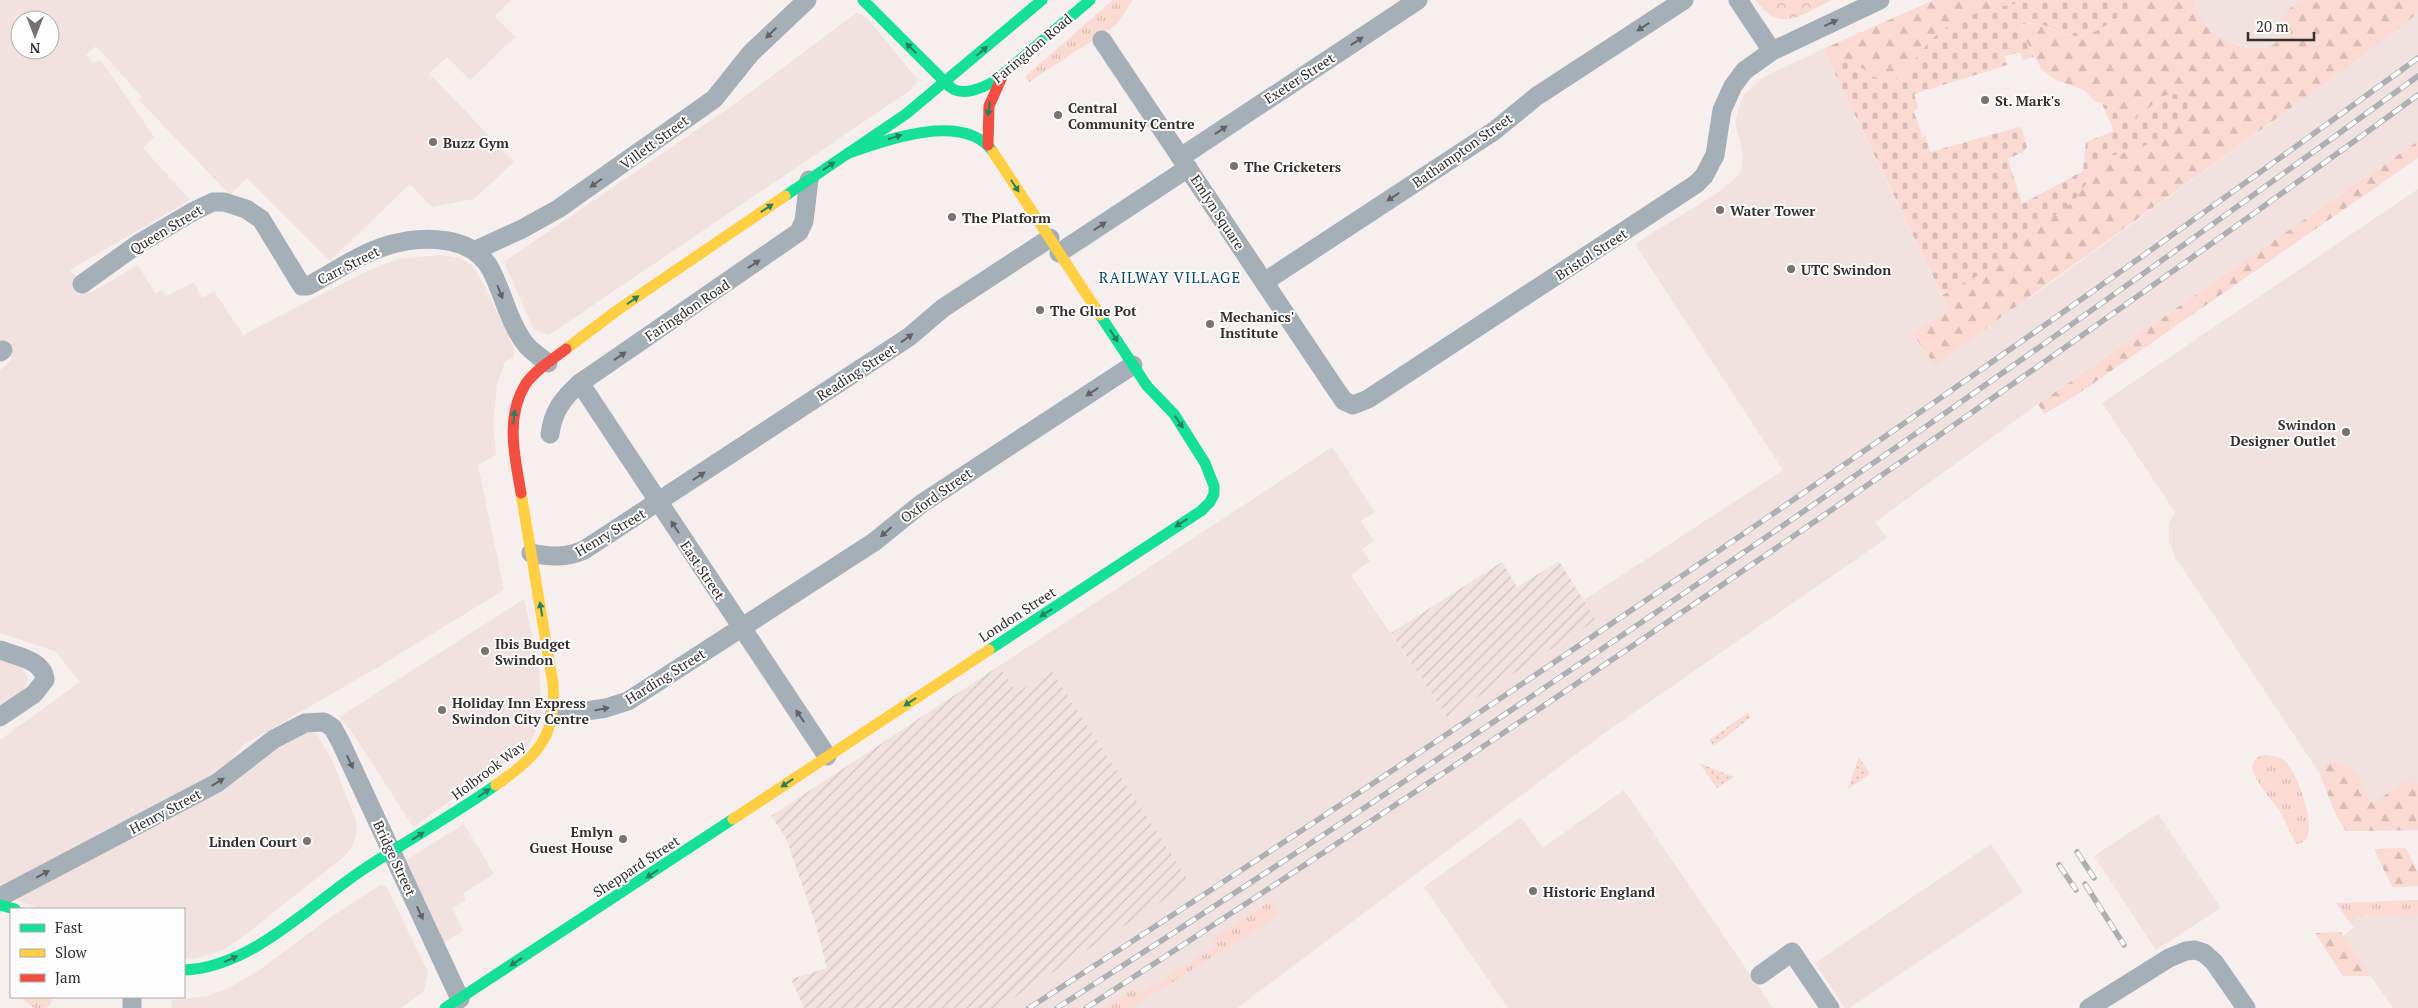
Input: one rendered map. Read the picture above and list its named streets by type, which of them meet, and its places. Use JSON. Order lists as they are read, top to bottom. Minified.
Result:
{"streets":{"street":["Faringdon Road","Exeter Street","Villett Street","Bathampton Street","Emlyn Square","Queen Street","Bristol Street","Carr Street","Reading Street","Oxford Street","Henry Street","East Street","London Street","Harding Street","Holbrook Way","Bridge Street","Sheppard Street"]},"crossings":[["Faringdon Road","East Street"],["Exeter Street","Emlyn Square"],["Villett Street","Carr Street"],["Bathampton Street","Emlyn Square"],["Emlyn Square","Bristol Street"],["Emlyn Square","Reading Street"],["Queen Street","Carr Street"],["Reading Street","Henry Street"],["Reading Street","East Street"],["Oxford Street","East Street"],["Oxford Street","London Street"],["Oxford Street","Harding Street"],["Henry Street","East Street"],["Henry Street","Holbrook Way"],["Henry Street","Bridge Street"],["East Street","London Street"],["East Street","Harding Street"],["East Street","Sheppard Street"],["London Street","Sheppard Street"],["Harding Street","Holbrook Way"],["Holbrook Way","Bridge Street"],["Bridge Street","Sheppard Street"]],"one_way":["Exeter Street","Bathampton Street","Reading Street","Oxford Street","Henry Street","East Street","Harding Street","Holbrook Way","Bridge Street","Sheppard Street"],"districts":["RAILWAY VILLAGE"],"places":["St. Mark's","Central Community Centre","Buzz Gym","The Cricketers","Water Tower","The Platform","UTC Swindon","The Glue Pot","Mechanics' Institute","Swindon Designer Outlet","Ibis Budget Swindon","Holiday Inn Express Swindon City Centre","Emlyn Guest House","Linden Court","Historic England"],"legend":["Fast","Slow","Jam"],"scale_bar":"20 m","north":"bottom"}
